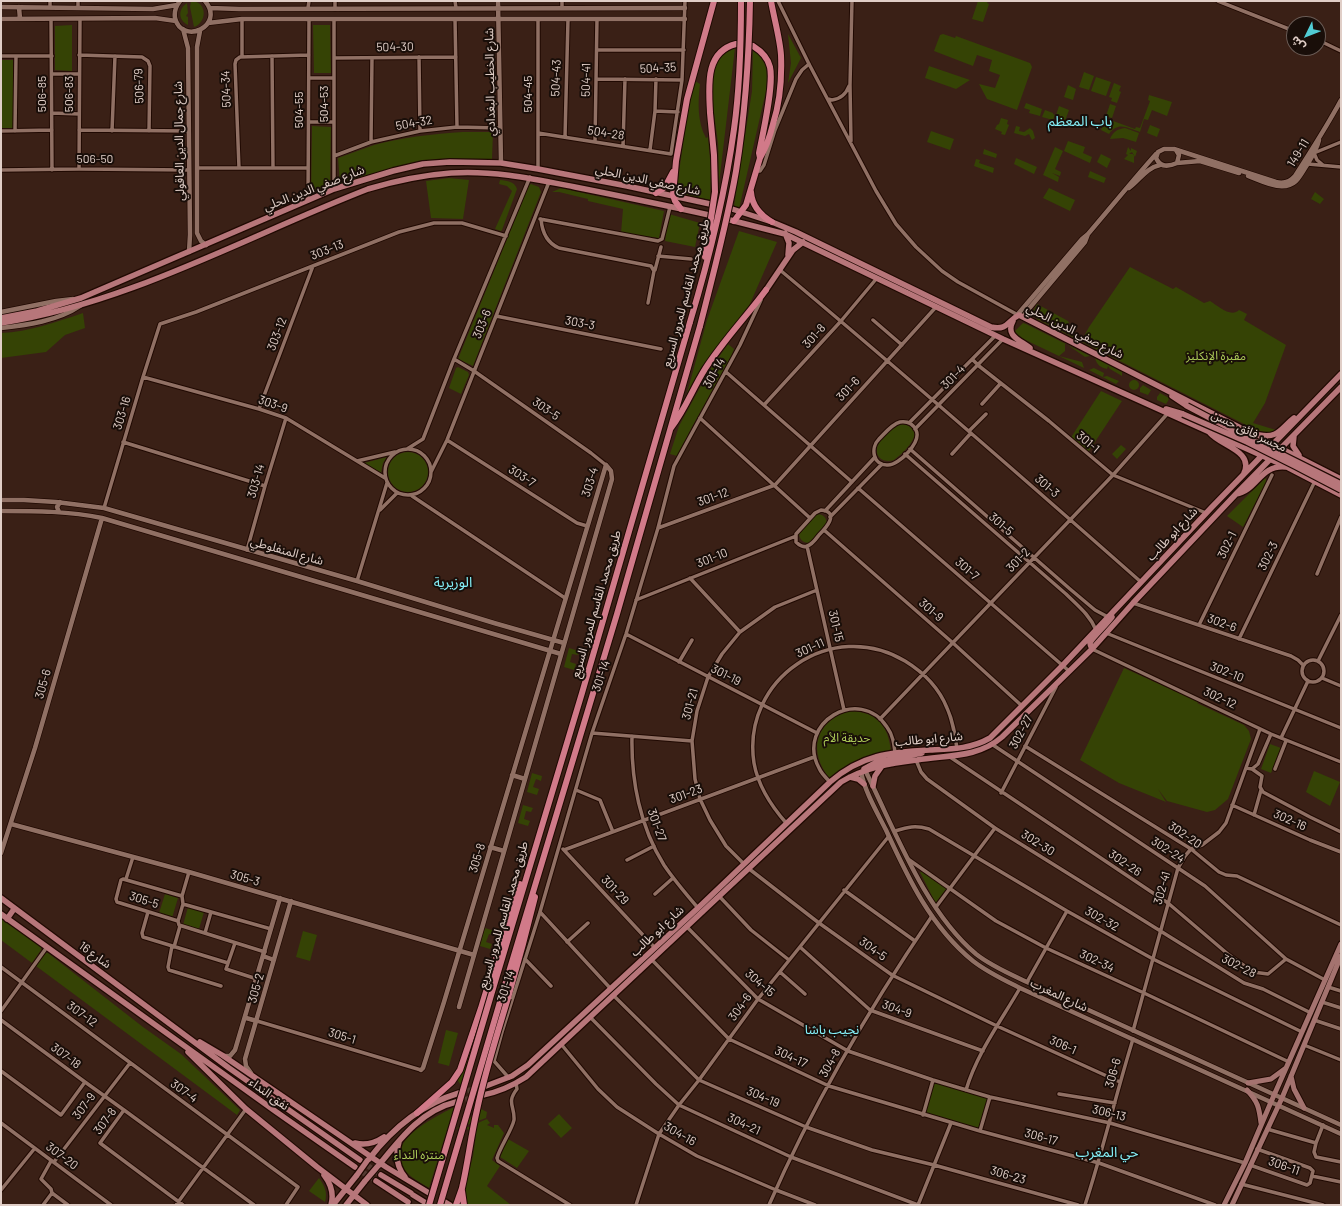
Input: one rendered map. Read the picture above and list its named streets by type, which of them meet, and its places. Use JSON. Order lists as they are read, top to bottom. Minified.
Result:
{"streets":{"highway":["طريق محمد القاسم للمرور السريع"],"main road":["شارع صفي الدين الحلي","مجسر فائق حسن","شارع ابو طالب","شارع 16","نفق النداء"],"street":["504-30","504-35","504-43","504-41","شارع الخطيب البغدادي","506-79","504-34","506-85","506-83","504-45","504-53","504-55","504-32","504-28","شارع جمال الدين العاقولي","149-11","506-50","303-13","303-3","303-6","303-12","301-8","301-14","301-4","301-6","303-9","303-5","303-16","301-1","303-7","303-14","303-4","301-3","301-12","301-5","302-1","شارع المنفلوطي","302-3","301-10","301-2","301-7","301-9","302-6","301-15","301-11","302-10","301-19","305-6","302-12","301-21","302-27","301-23","302-16","301-27","302-20","302-30","302-24","305-8","302-26","305-3","302-41","301-29","305-5","302-32","304-5","302-34","302-28","304-15","305-2","شارع المغرب","304-6","304-9","307-12","305-1","306-1","307-18","304-17","304-8","306-6","307-4","304-19","307-9","306-13","307-8","304-21","304-16","306-17","307-20","306-11","306-23"]},"crossings":[["504-30","504-53"],["504-35","504-41"],["504-43","504-28"],["504-41","504-28"],["شارع الخطيب البغدادي","504-32"],["شارع الخطيب البغدادي","شارع صفي الدين الحلي"],["506-79","506-83"],["504-34","504-55"],["506-85","506-50"],["506-83","506-50"],["504-45","504-28"],["504-45","شارع صفي الدين الحلي"],["504-53","504-32"],["504-53","شارع صفي الدين الحلي"],["504-55","شارع صفي الدين الحلي"],["شارع جمال الدين العاقولي","506-50"],["شارع جمال الدين العاقولي","شارع صفي الدين الحلي"],["شارع صفي الدين الحلي","303-6"],["شارع صفي الدين الحلي","مجسر فائق حسن"],["شارع صفي الدين الحلي","شارع ابو طالب"],["303-13","303-6"],["303-13","303-12"],["303-13","303-16"],["303-3","303-6"],["303-6","303-9"],["303-6","303-5"],["303-6","303-7"],["303-12","303-9"],["301-8","301-3"],["301-14","301-12"],["301-14","شارع ابو طالب"],["301-14","301-10"],["301-14","301-19"],["301-14","301-29"],["301-4","301-1"],["301-4","301-3"],["301-4","301-5"],["301-6","301-3"],["301-6","301-12"],["303-9","303-16"],["303-9","303-14"],["303-5","303-4"],["303-16","شارع المنفلوطي"],["301-1","شارع ابو طالب"],["301-1","301-2"],["303-7","303-4"],["303-14","شارع المنفلوطي"],["303-4","شارع المنفلوطي"],["303-4","305-8"],["301-3","شارع ابو طالب"],["301-3","301-2"],["301-5","شارع ابو طالب"],["301-5","301-2"],["شارع ابو طالب","301-7"],["شارع ابو طالب","301-9"],["شارع ابو طالب","302-6"],["شارع ابو طالب","301-11"],["شارع ابو طالب","302-10"],["شارع ابو طالب","302-12"],["شارع ابو طالب","301-21"],["شارع ابو طالب","302-27"],["شارع ابو طالب","301-27"],["شارع ابو طالب","302-30"],["شارع ابو طالب","302-24"],["شارع ابو طالب","302-26"],["شارع ابو طالب","301-29"],["شارع ابو طالب","304-5"],["شارع ابو طالب","304-15"],["شارع ابو طالب","شارع المغرب"],["شارع ابو طالب","304-17"],["شارع ابو طالب","304-19"],["شارع ابو طالب","304-21"],["شارع ابو طالب","304-16"],["302-1","302-6"],["شارع المنفلوطي","305-6"],["شارع المنفلوطي","305-8"],["302-3","302-6"],["301-2","301-7"],["301-2","301-9"],["301-2","301-11"],["301-15","301-11"],["301-15","301-21"],["301-11","301-19"],["301-11","301-23"],["301-19","301-21"],["305-6","305-3"],["302-12","302-41"],["301-21","301-23"],["301-21","304-5"],["302-27","302-20"],["302-27","302-24"],["302-27","302-26"],["301-23","301-27"],["301-23","301-29"],["302-16","302-41"],["302-20","302-41"],["302-30","302-41"],["302-30","302-28"],["302-24","302-26"],["302-24","302-41"],["305-8","305-3"],["305-8","305-1"],["302-26","302-41"],["305-3","305-2"],["302-41","302-32"],["302-41","302-34"],["302-41","302-28"],["302-41","شارع المغرب"],["305-5","305-2"],["302-32","شارع المغرب"],["304-5","304-6"],["304-5","306-1"],["304-5","304-8"],["شارع 16","نفق النداء"],["302-34","شارع المغرب"],["304-15","304-6"],["304-15","304-8"],["304-15","306-13"],["305-2","305-1"],["شارع المغرب","304-6"],["شارع المغرب","304-8"],["شارع المغرب","306-6"],["304-6","304-9"],["304-6","304-17"],["304-6","304-19"],["304-6","304-21"],["304-6","304-16"],["304-9","304-8"],["307-12","307-4"],["307-12","307-9"],["306-1","306-6"],["304-17","304-8"],["304-17","306-17"],["304-8","304-19"],["304-8","304-21"],["304-8","304-16"],["306-6","306-13"],["306-6","306-17"],["307-4","307-9"],["304-19","306-23"],["307-9","307-20"],["306-13","306-11"]],"districts":["باب المعظم","الوزيرية","نجيب باشا","حي المغرب"],"parks":["مقبرة الإنكليز","حديقة الأم","منتزه النداء"],"north":"bottom left"}
